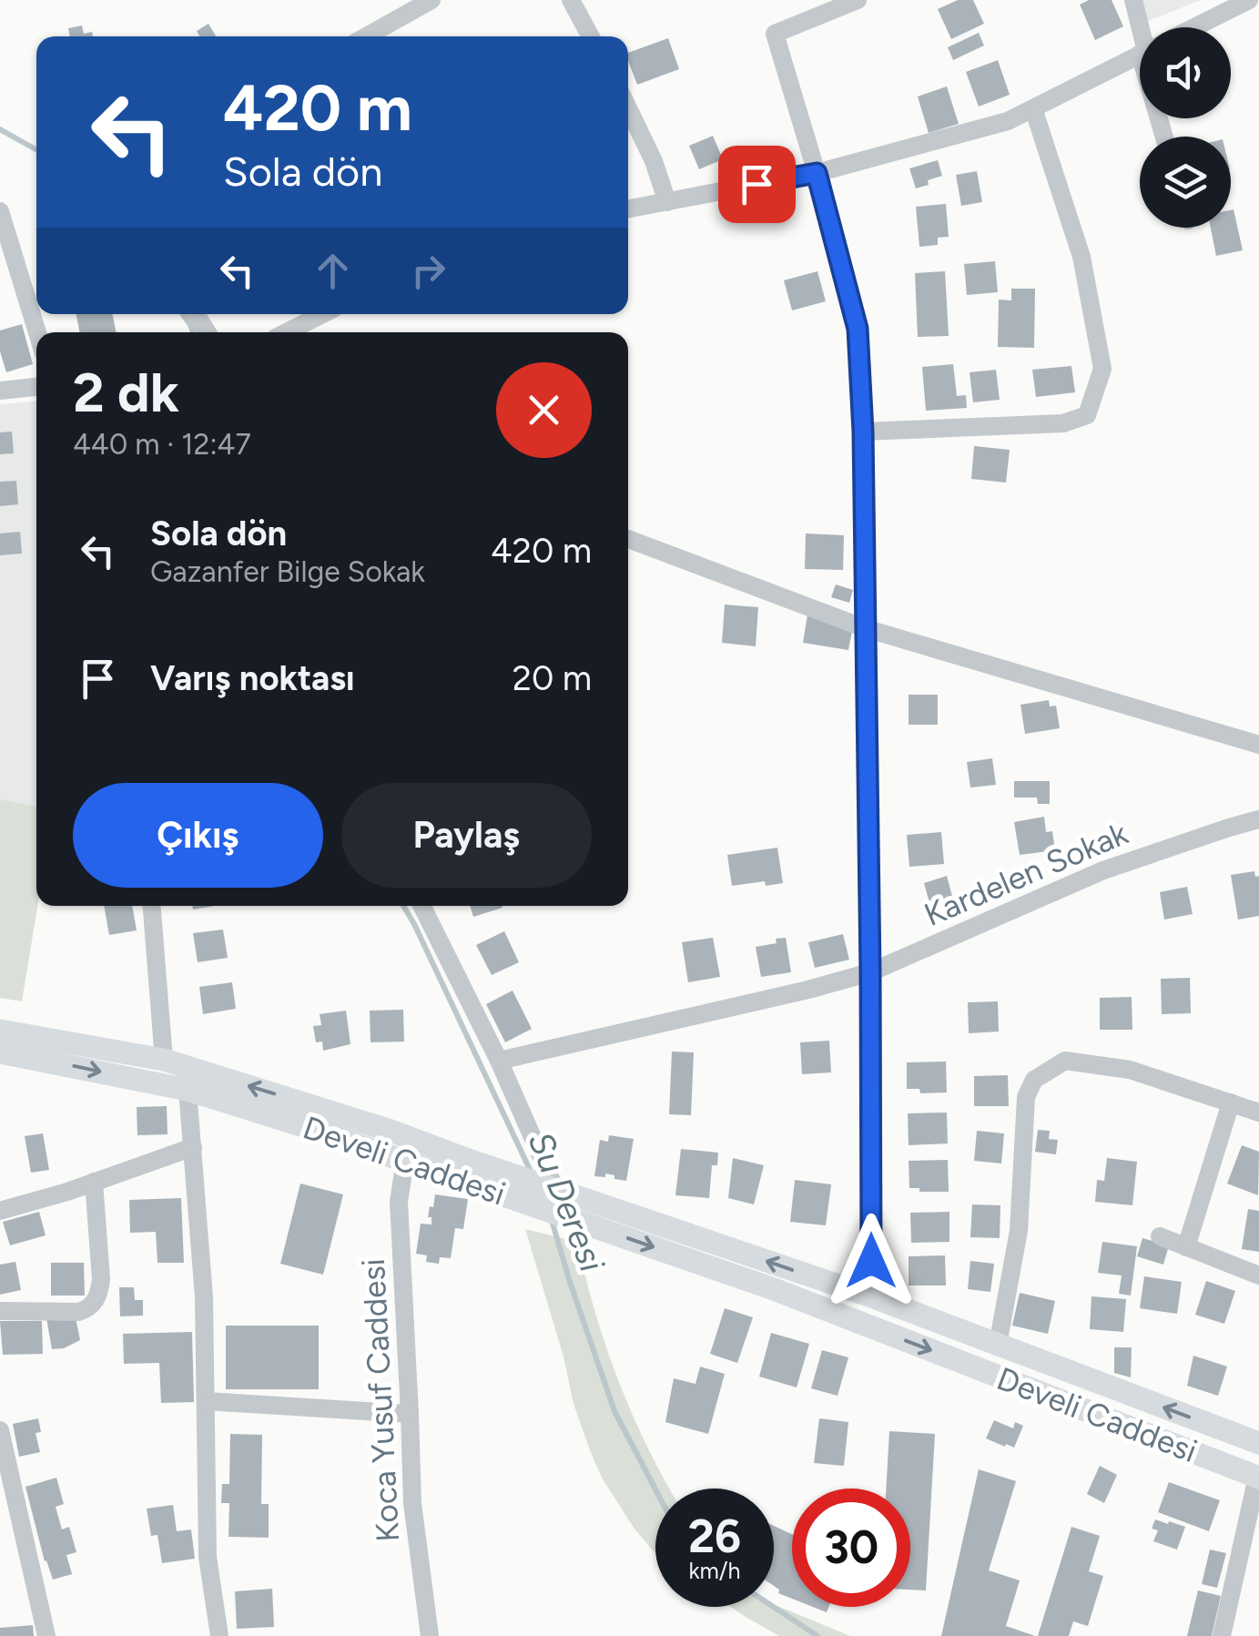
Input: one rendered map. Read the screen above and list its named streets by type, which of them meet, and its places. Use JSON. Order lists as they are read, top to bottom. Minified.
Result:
{"streets":{"main road":["Develi Caddesi"],"street":["Kardelen Sokak","Koca Yusuf Caddesi"]},"crossings":[["Develi Caddesi","Koca Yusuf Caddesi"]],"water":["Su Deresi"],"page":{"turn":["420 m","Sola dön"],"heading":["2 dk","440 m · 12:47"],"list":[{"name":"Sola dön","note":"Gazanfer Bilge Sokak","value":"420 m"},{"name":"Varış noktası","value":"20 m"}],"buttons":["Çıkış","Paylaş"],"speed":"26 km/h","limit":"30"}}
